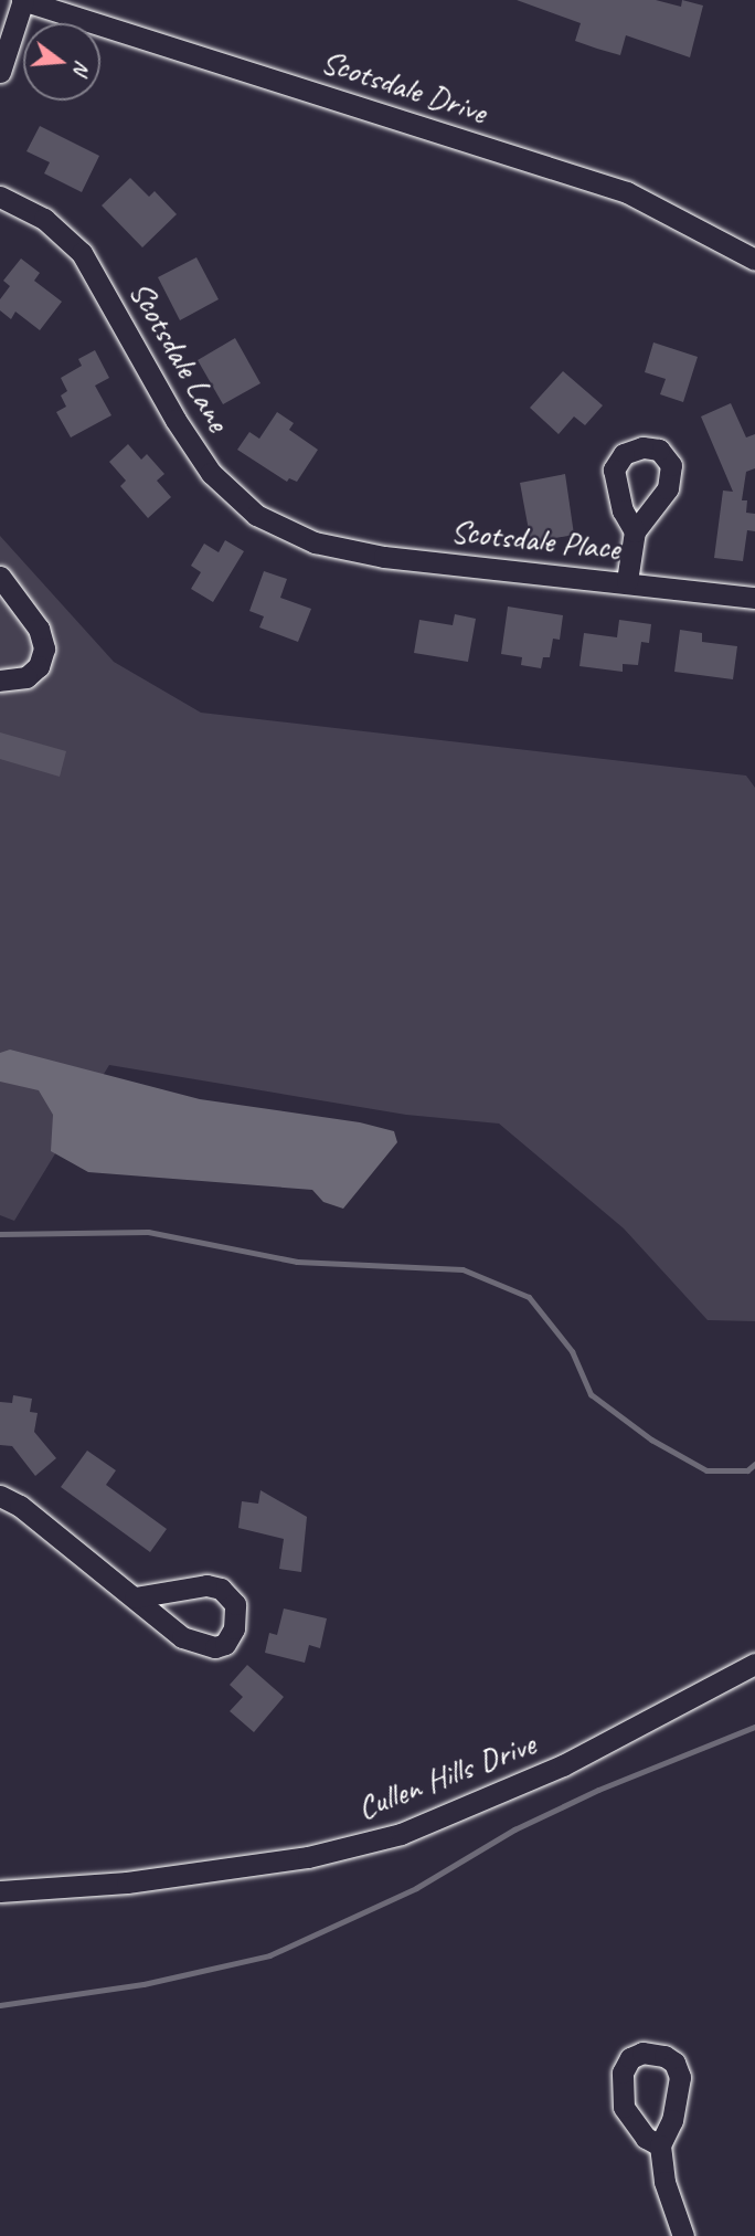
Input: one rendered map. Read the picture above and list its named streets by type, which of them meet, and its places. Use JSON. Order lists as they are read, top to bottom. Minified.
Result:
{"streets":{"street":["Scotsdale Drive","Scotsdale Lane","Scotsdale Place","Cullen Hills Drive"]},"crossings":[["Scotsdale Lane","Scotsdale Place"]],"north":"right"}
